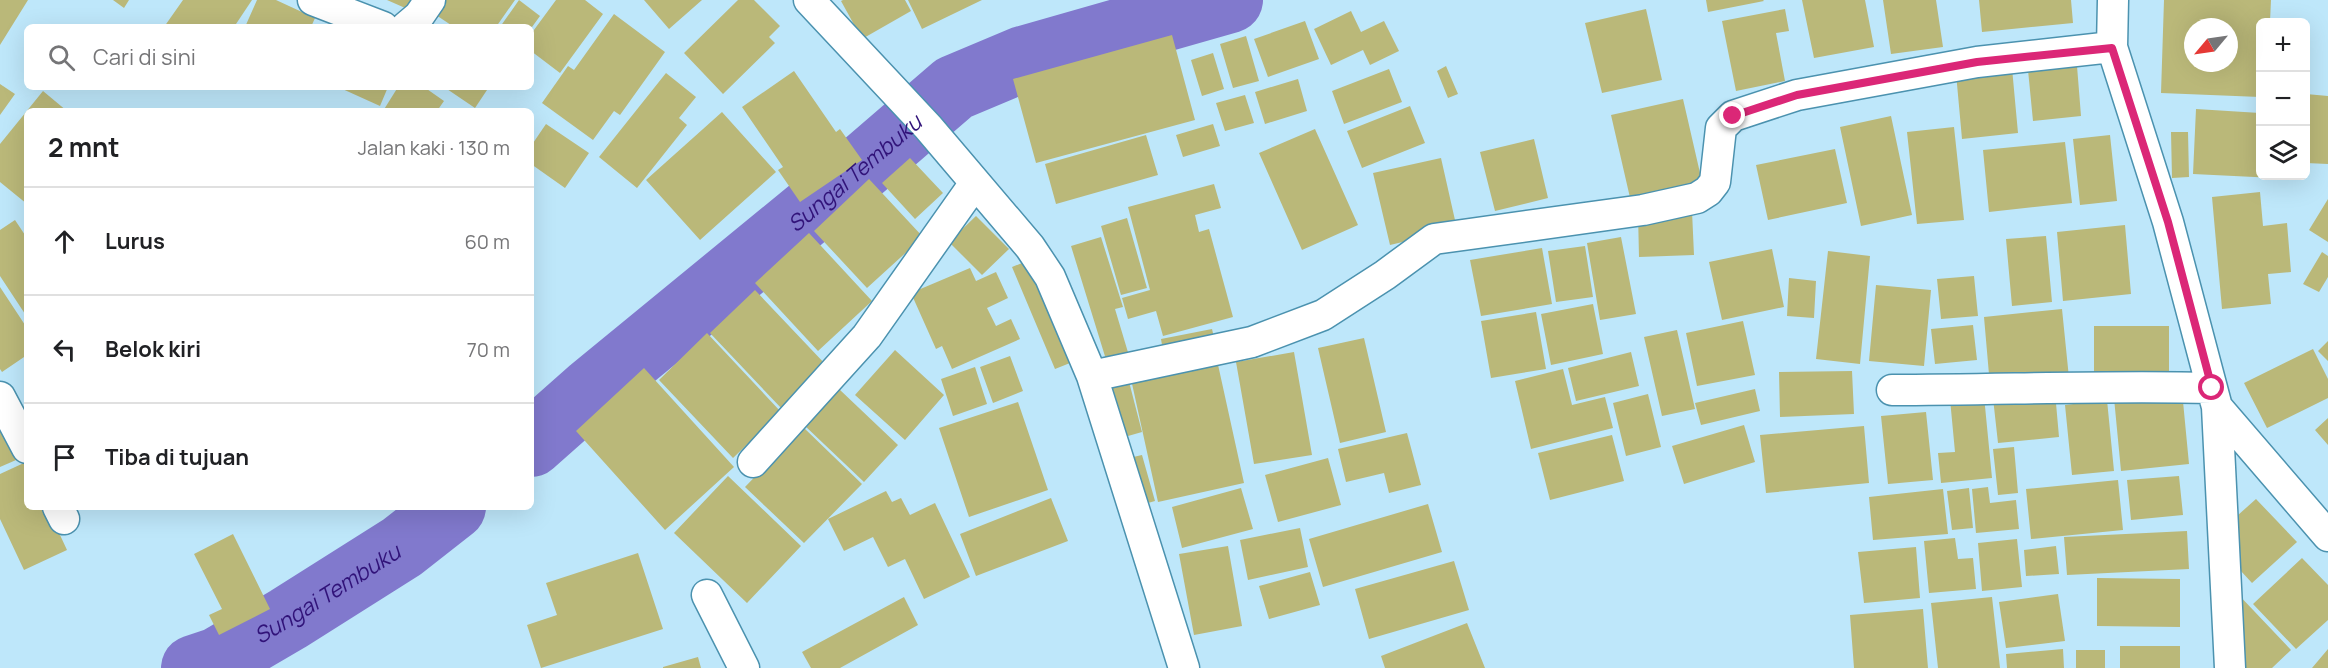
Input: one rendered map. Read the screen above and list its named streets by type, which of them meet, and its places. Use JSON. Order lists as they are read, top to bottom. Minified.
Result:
{"water":["Sungai Tembuku"],"north":"bottom left","page":{"map_buttons":["+","−"],"search":"Cari di sini","heading":["2 mnt","Jalan kaki · 130 m"],"list":[["Lurus","60 m"],["Belok kiri","70 m"],"Tiba di tujuan"]}}
